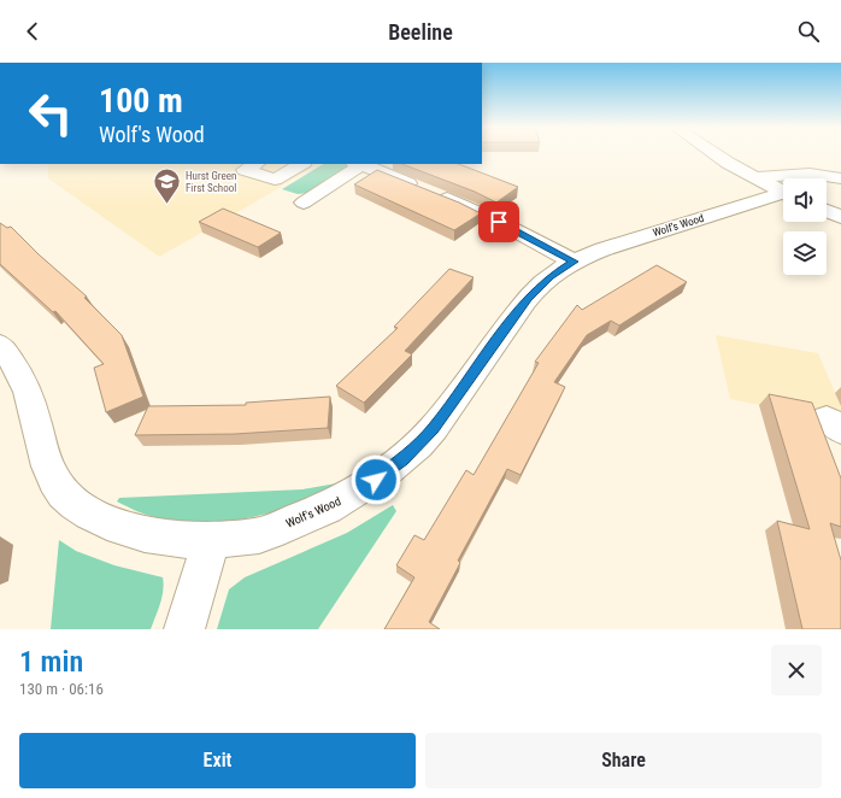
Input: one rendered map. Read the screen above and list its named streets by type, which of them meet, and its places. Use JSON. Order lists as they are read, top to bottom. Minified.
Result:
{"streets":{"street":["Wolf's Wood"]},"places":{"school or university":["Hurst Green First School"]},"page":{"header":"Beeline","turn":["100 m","Wolf's Wood"],"heading":["1 min","130 m · 06:16"],"buttons":["Exit","Share"]}}
